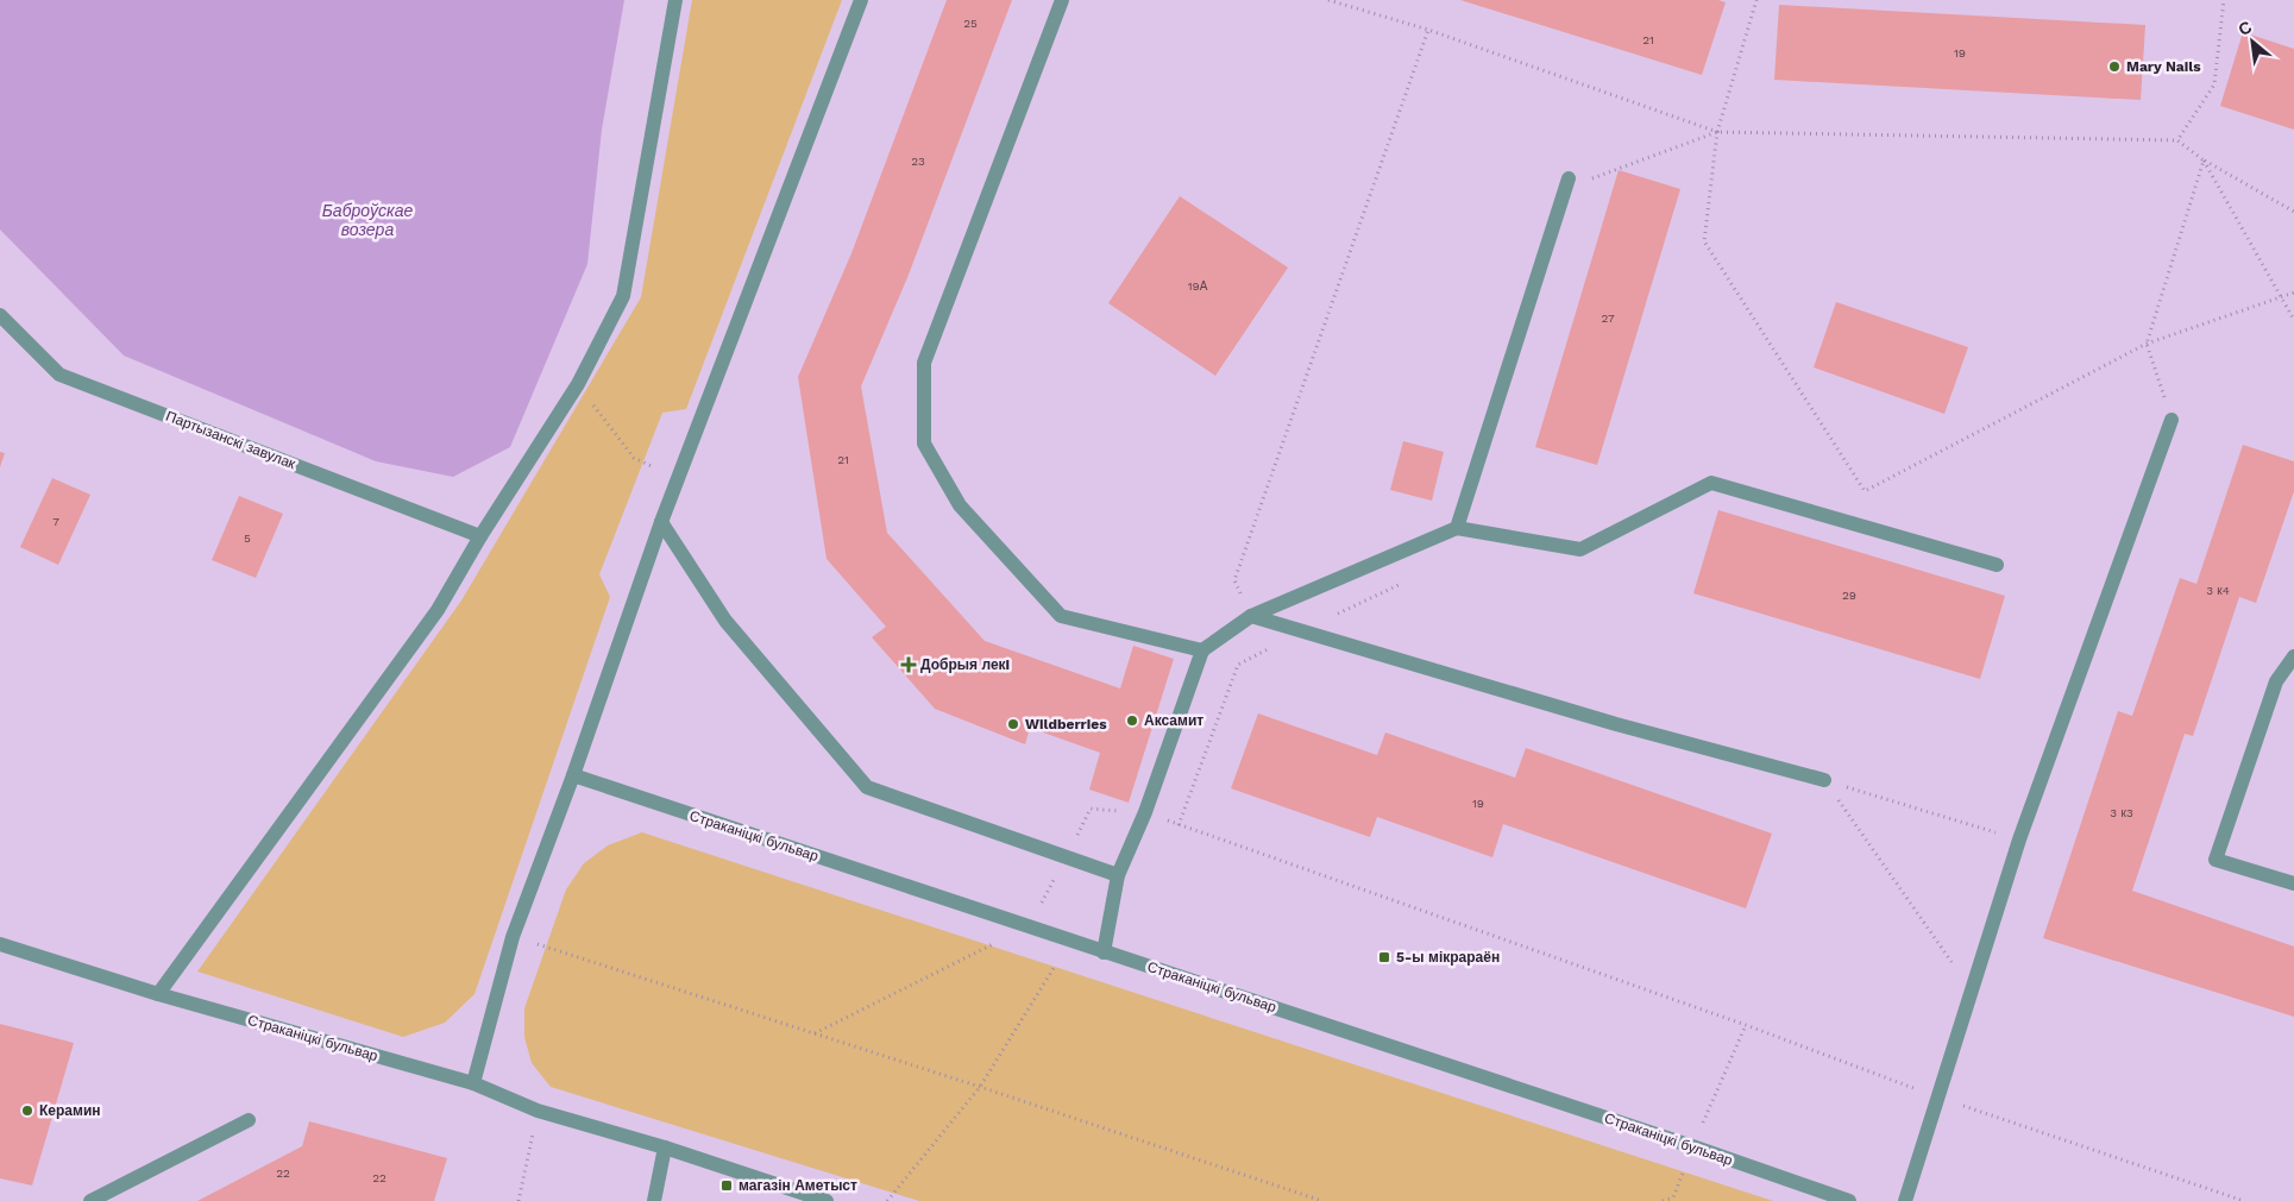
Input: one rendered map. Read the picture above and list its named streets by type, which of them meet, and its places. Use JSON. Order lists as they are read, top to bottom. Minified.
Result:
{"streets":{"street":["Партызанскі завулак","Страканіцкі бульвар"]},"water":["Баброўскае возера"],"places":{"other":["Mary Nails","Аксамит","Wildberries","Керамин"],"health":["Добрыя лекi"],"transit":["5-ы мікрараён","магазін Аметыст"]},"house_numbers":["25","21","19","23","19А","27","21","7","5","3 к4","29","19","3 к3","22","22"],"north":"top left"}
